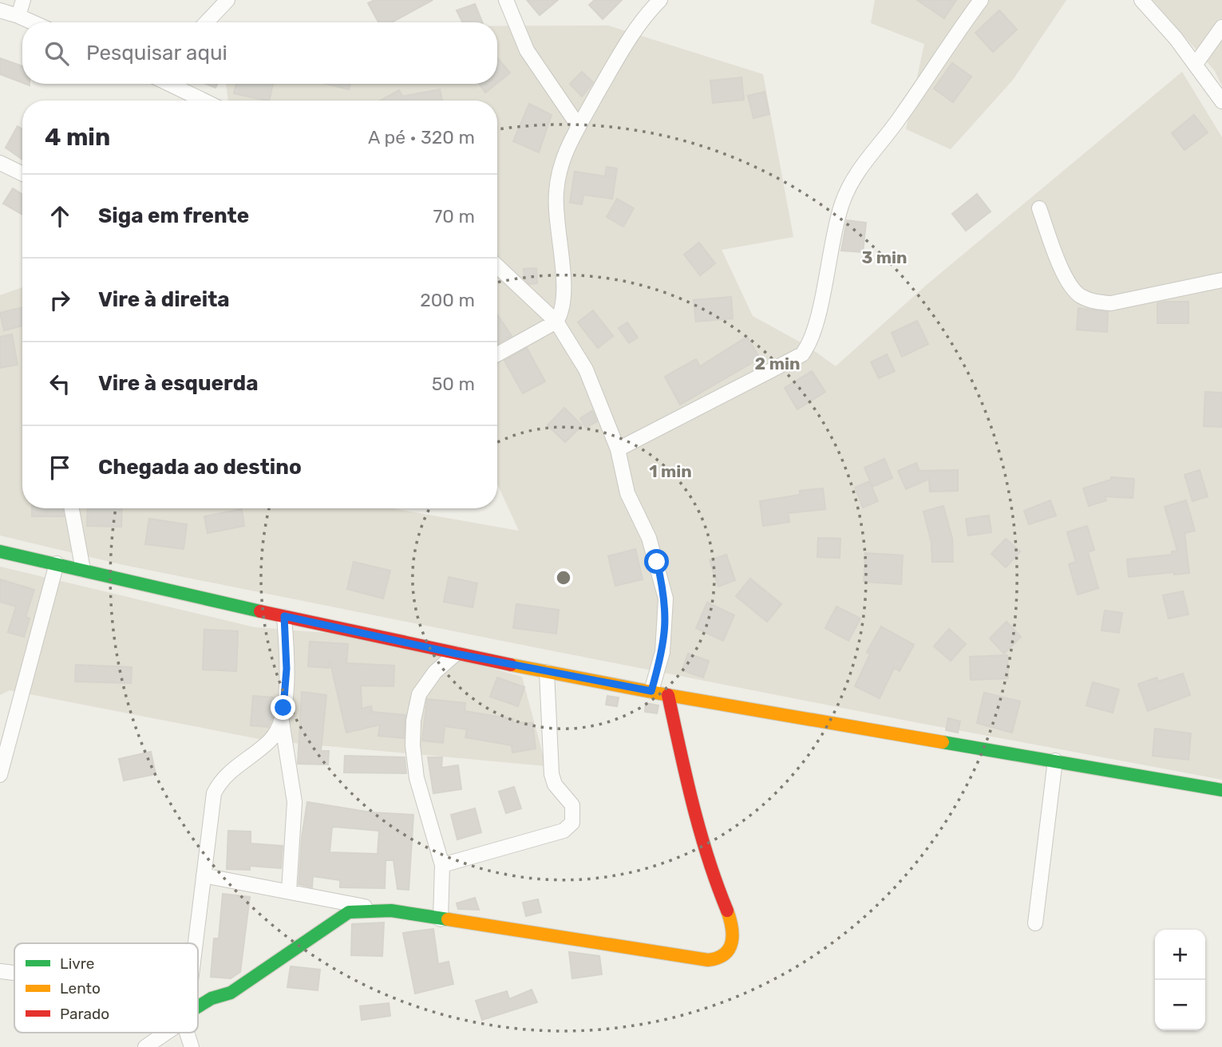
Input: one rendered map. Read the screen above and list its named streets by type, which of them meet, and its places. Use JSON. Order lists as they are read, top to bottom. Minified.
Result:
{"legend":["Livre","Lento","Parado"],"page":{"search":"Pesquisar aqui","heading":["4 min","A pé · 320 m"],"list":[["Siga em frente","70 m"],["Vire à direita","200 m"],["Vire à esquerda","50 m"],"Chegada ao destino"],"map_buttons":["+","−"]},"rings":["3 min","2 min","1 min"]}
